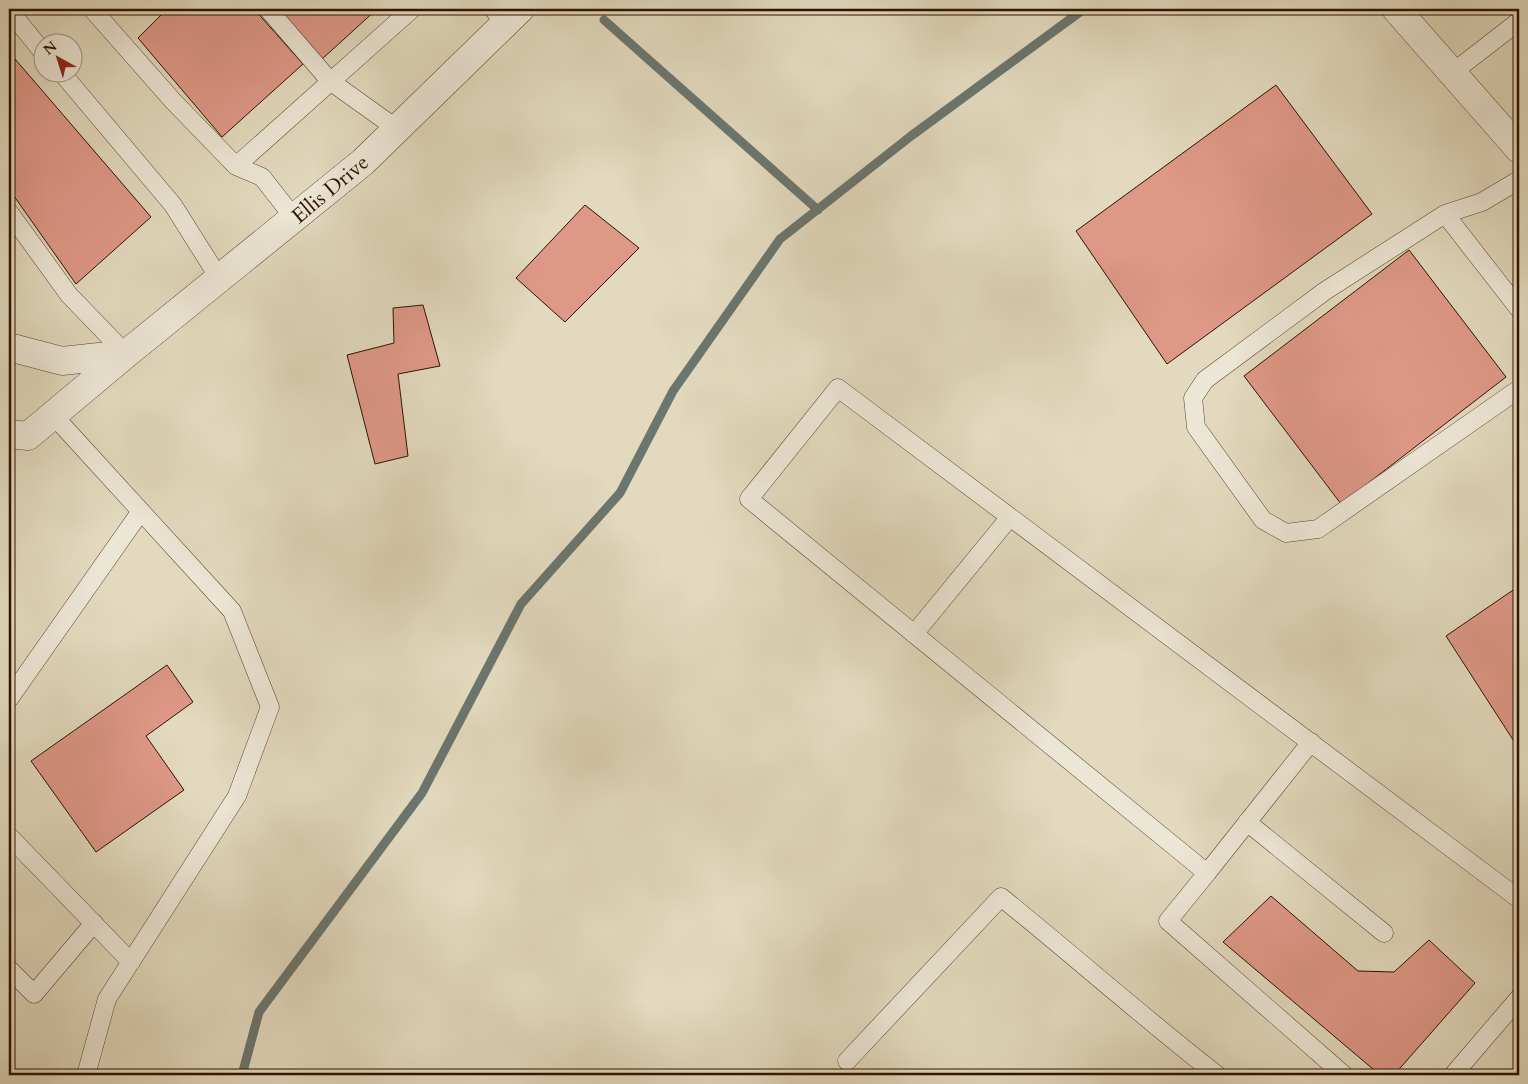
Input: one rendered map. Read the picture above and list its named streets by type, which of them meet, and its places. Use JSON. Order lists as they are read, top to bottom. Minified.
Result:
{"streets":{"street":["Ellis Drive"]},"north":"top left"}
